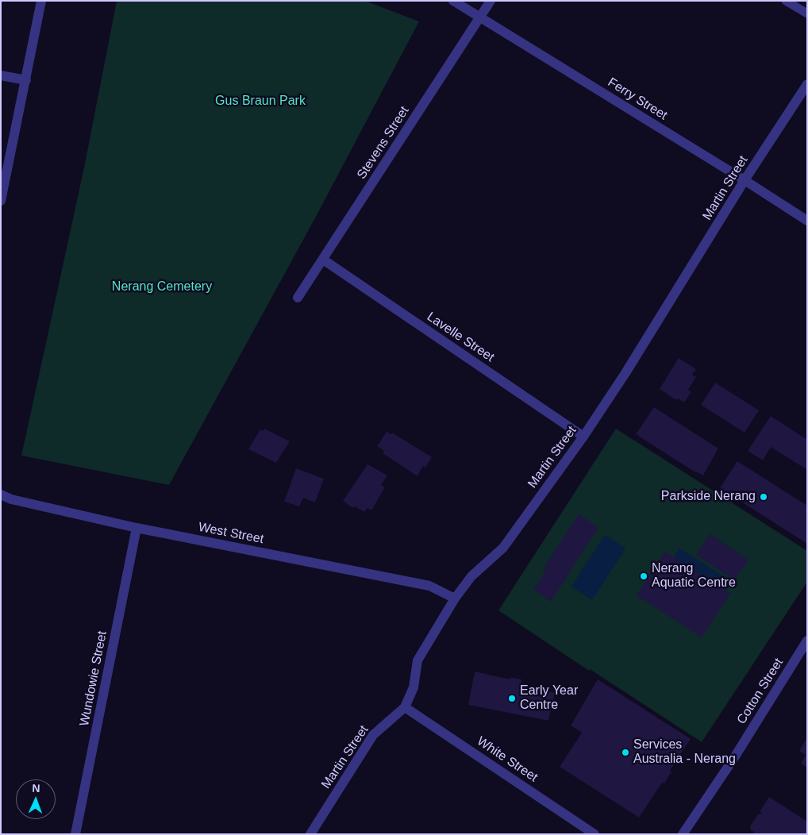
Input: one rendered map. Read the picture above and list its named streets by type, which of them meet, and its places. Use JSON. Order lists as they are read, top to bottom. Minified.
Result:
{"streets":{"street":["Ferry Street","Stevens Street","Martin Street","Lavelle Street","West Street","Wundowie Street","Cotton Street","White Street"]},"crossings":[["Ferry Street","Stevens Street"],["Ferry Street","Martin Street"],["Stevens Street","Lavelle Street"],["Martin Street","Lavelle Street"],["Martin Street","West Street"],["Martin Street","White Street"],["West Street","Wundowie Street"]],"parks":["Gus Braun Park","Nerang Cemetery"],"places":["Parkside Nerang","Nerang Aquatic Centre","Early Year Centre","Services Australia - Nerang"],"north":"top"}
